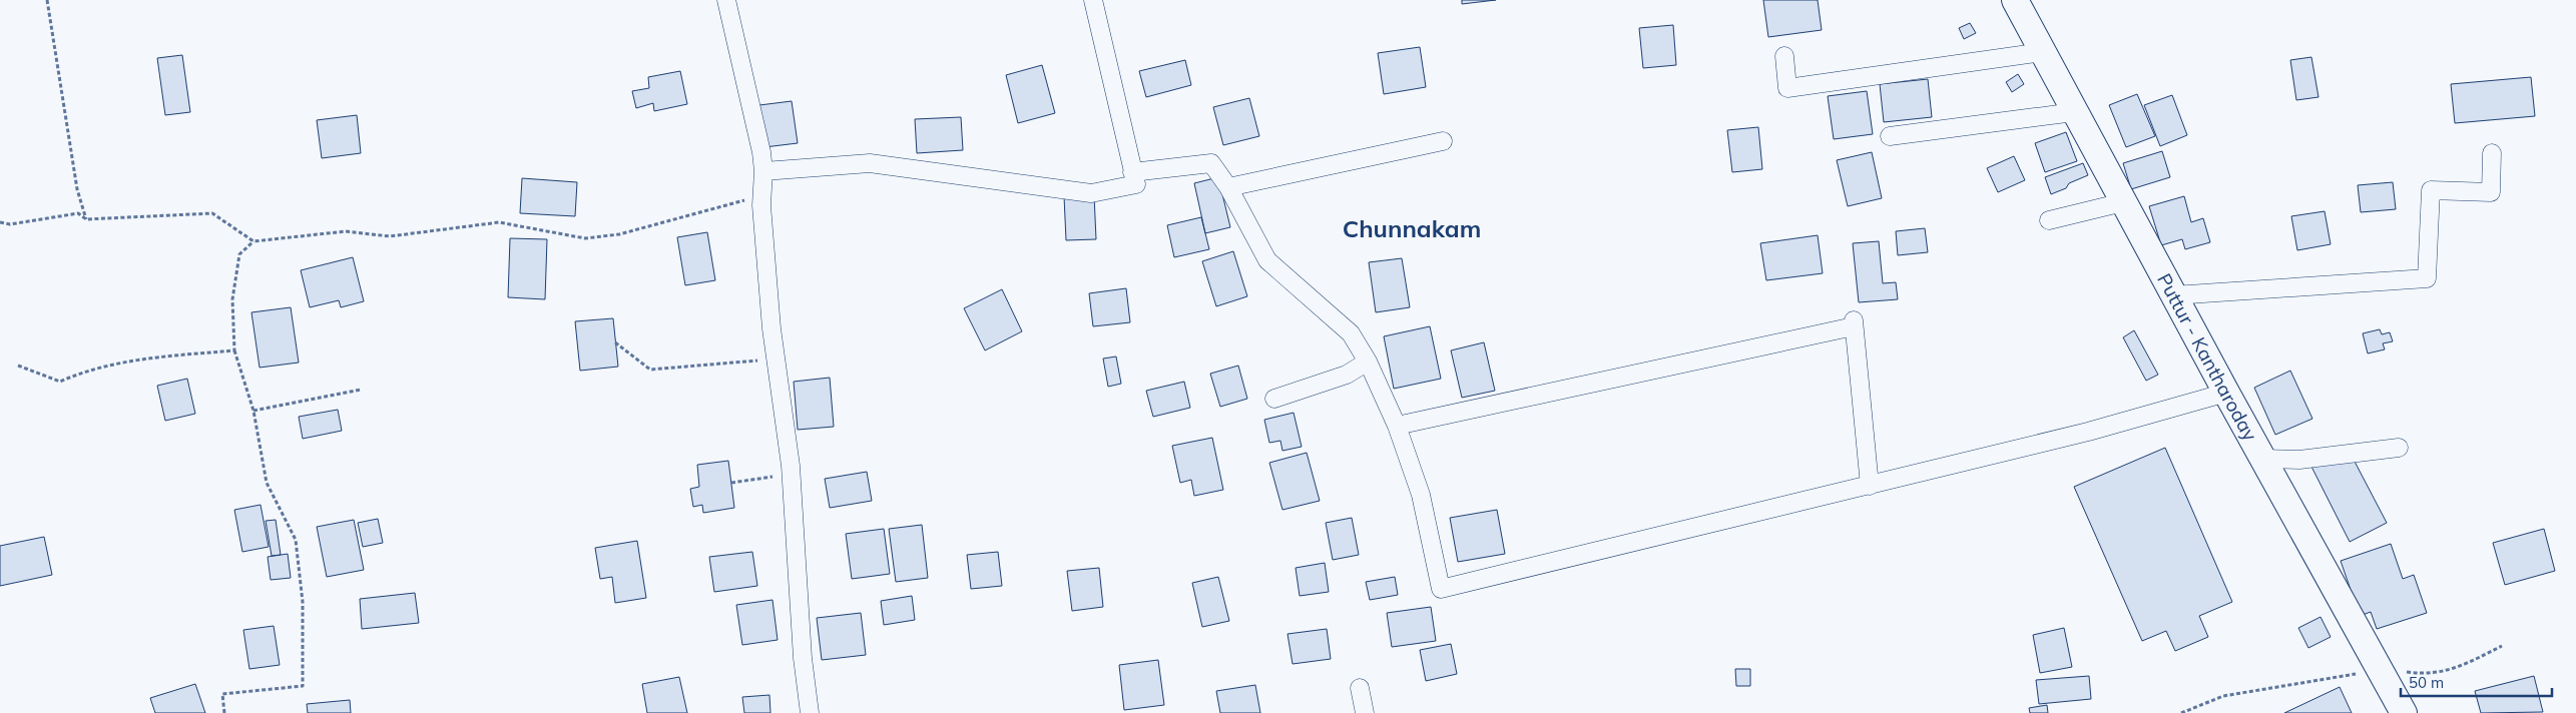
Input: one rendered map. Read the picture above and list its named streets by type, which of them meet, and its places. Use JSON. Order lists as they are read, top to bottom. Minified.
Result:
{"streets":{"main road":["Puttur - Kantharoday"]},"districts":["Chunnakam"],"scale_bar":"50 m"}
